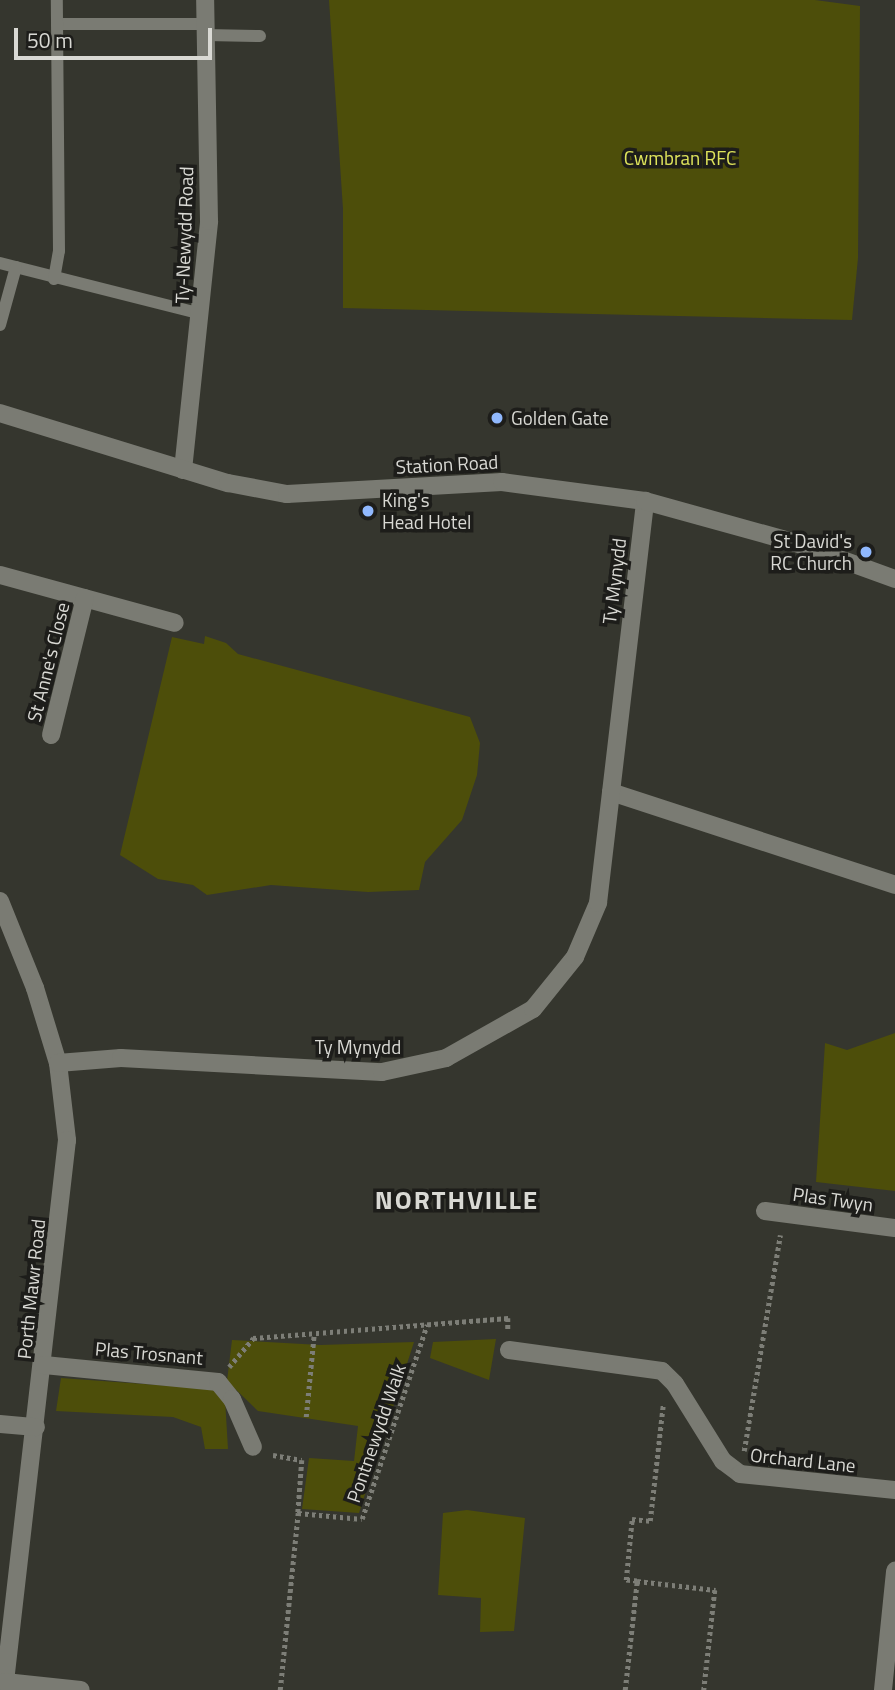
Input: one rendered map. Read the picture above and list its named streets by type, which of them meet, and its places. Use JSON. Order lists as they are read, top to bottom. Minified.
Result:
{"streets":{"street":["Ty-Newydd Road","Station Road","Ty Mynydd","St Anne's Close","Plas Twyn","Porth Mawr Road","Plas Trosnant","Orchard Lane"],"path":["Pontnewydd Walk"]},"crossings":[["Ty-Newydd Road","Station Road"],["Station Road","Ty Mynydd"],["Ty Mynydd","Porth Mawr Road"],["Porth Mawr Road","Plas Trosnant"]],"districts":["NORTHVILLE"],"parks":["Cwmbran RFC"],"places":["Golden Gate","King's Head Hotel","St David's RC Church"],"scale_bar":"50 m"}
